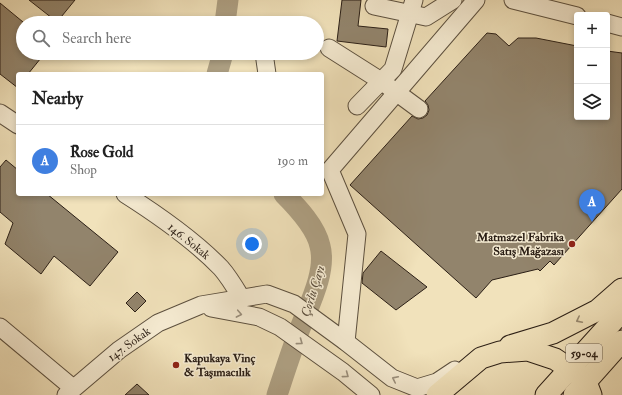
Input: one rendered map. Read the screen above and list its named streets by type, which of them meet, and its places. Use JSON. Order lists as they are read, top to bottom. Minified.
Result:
{"streets":{"main road":["59-04"],"street":["146. Sokak","147. Sokak"]},"crossings":[["146. Sokak","147. Sokak"]],"water":["Çorlu Çayı"],"places":["Matmazel Fabrika Satış Mağazası","Kapukaya Vinç & Taşımacılık"],"page":{"map_buttons":["+","−"],"search":"Search here","heading":"Nearby","list":[{"mark":"A","name":"Rose Gold","note":"Shop","value":"190 m"}],"pins":"A"}}
